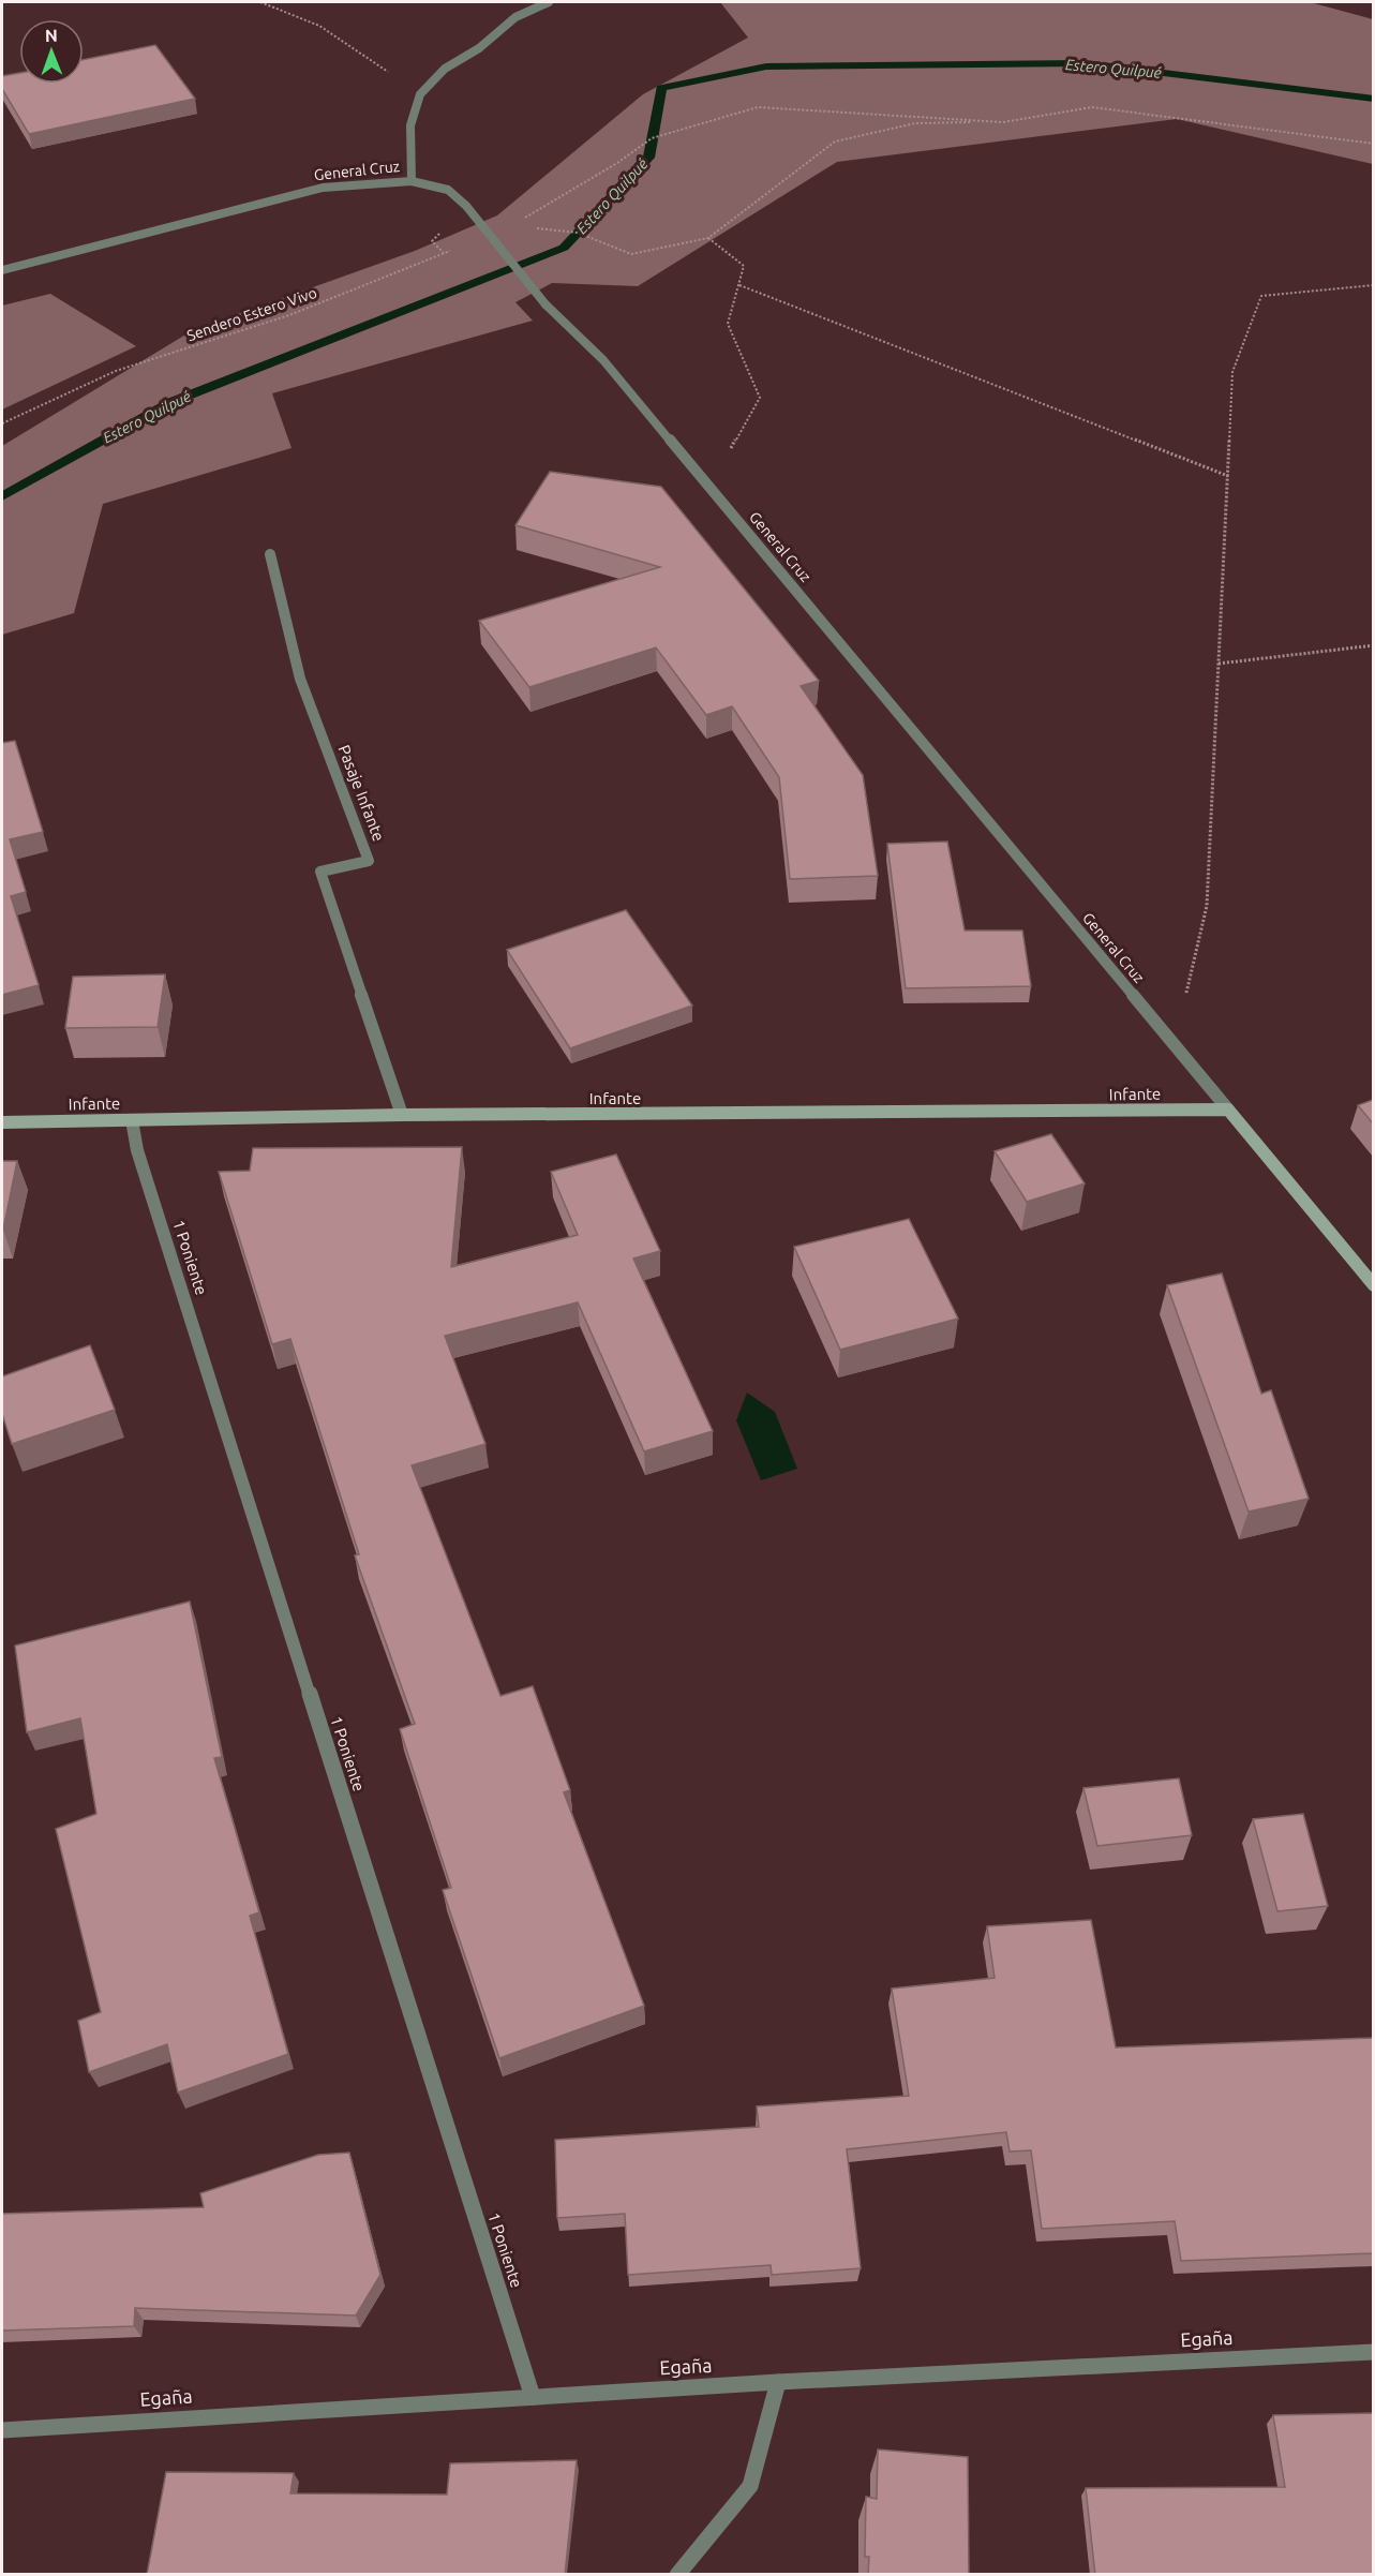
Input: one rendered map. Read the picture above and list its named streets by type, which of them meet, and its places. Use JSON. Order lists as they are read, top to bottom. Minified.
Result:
{"streets":{"street":["General Cruz","Pasaje Infante","Infante","1 Poniente","Egaña"],"path":["Sendero Estero Vivo"]},"crossings":[["General Cruz","Infante"],["Pasaje Infante","Infante"],["Infante","1 Poniente"],["1 Poniente","Egaña"]],"water":["Estero Quilpué"],"north":"top"}
